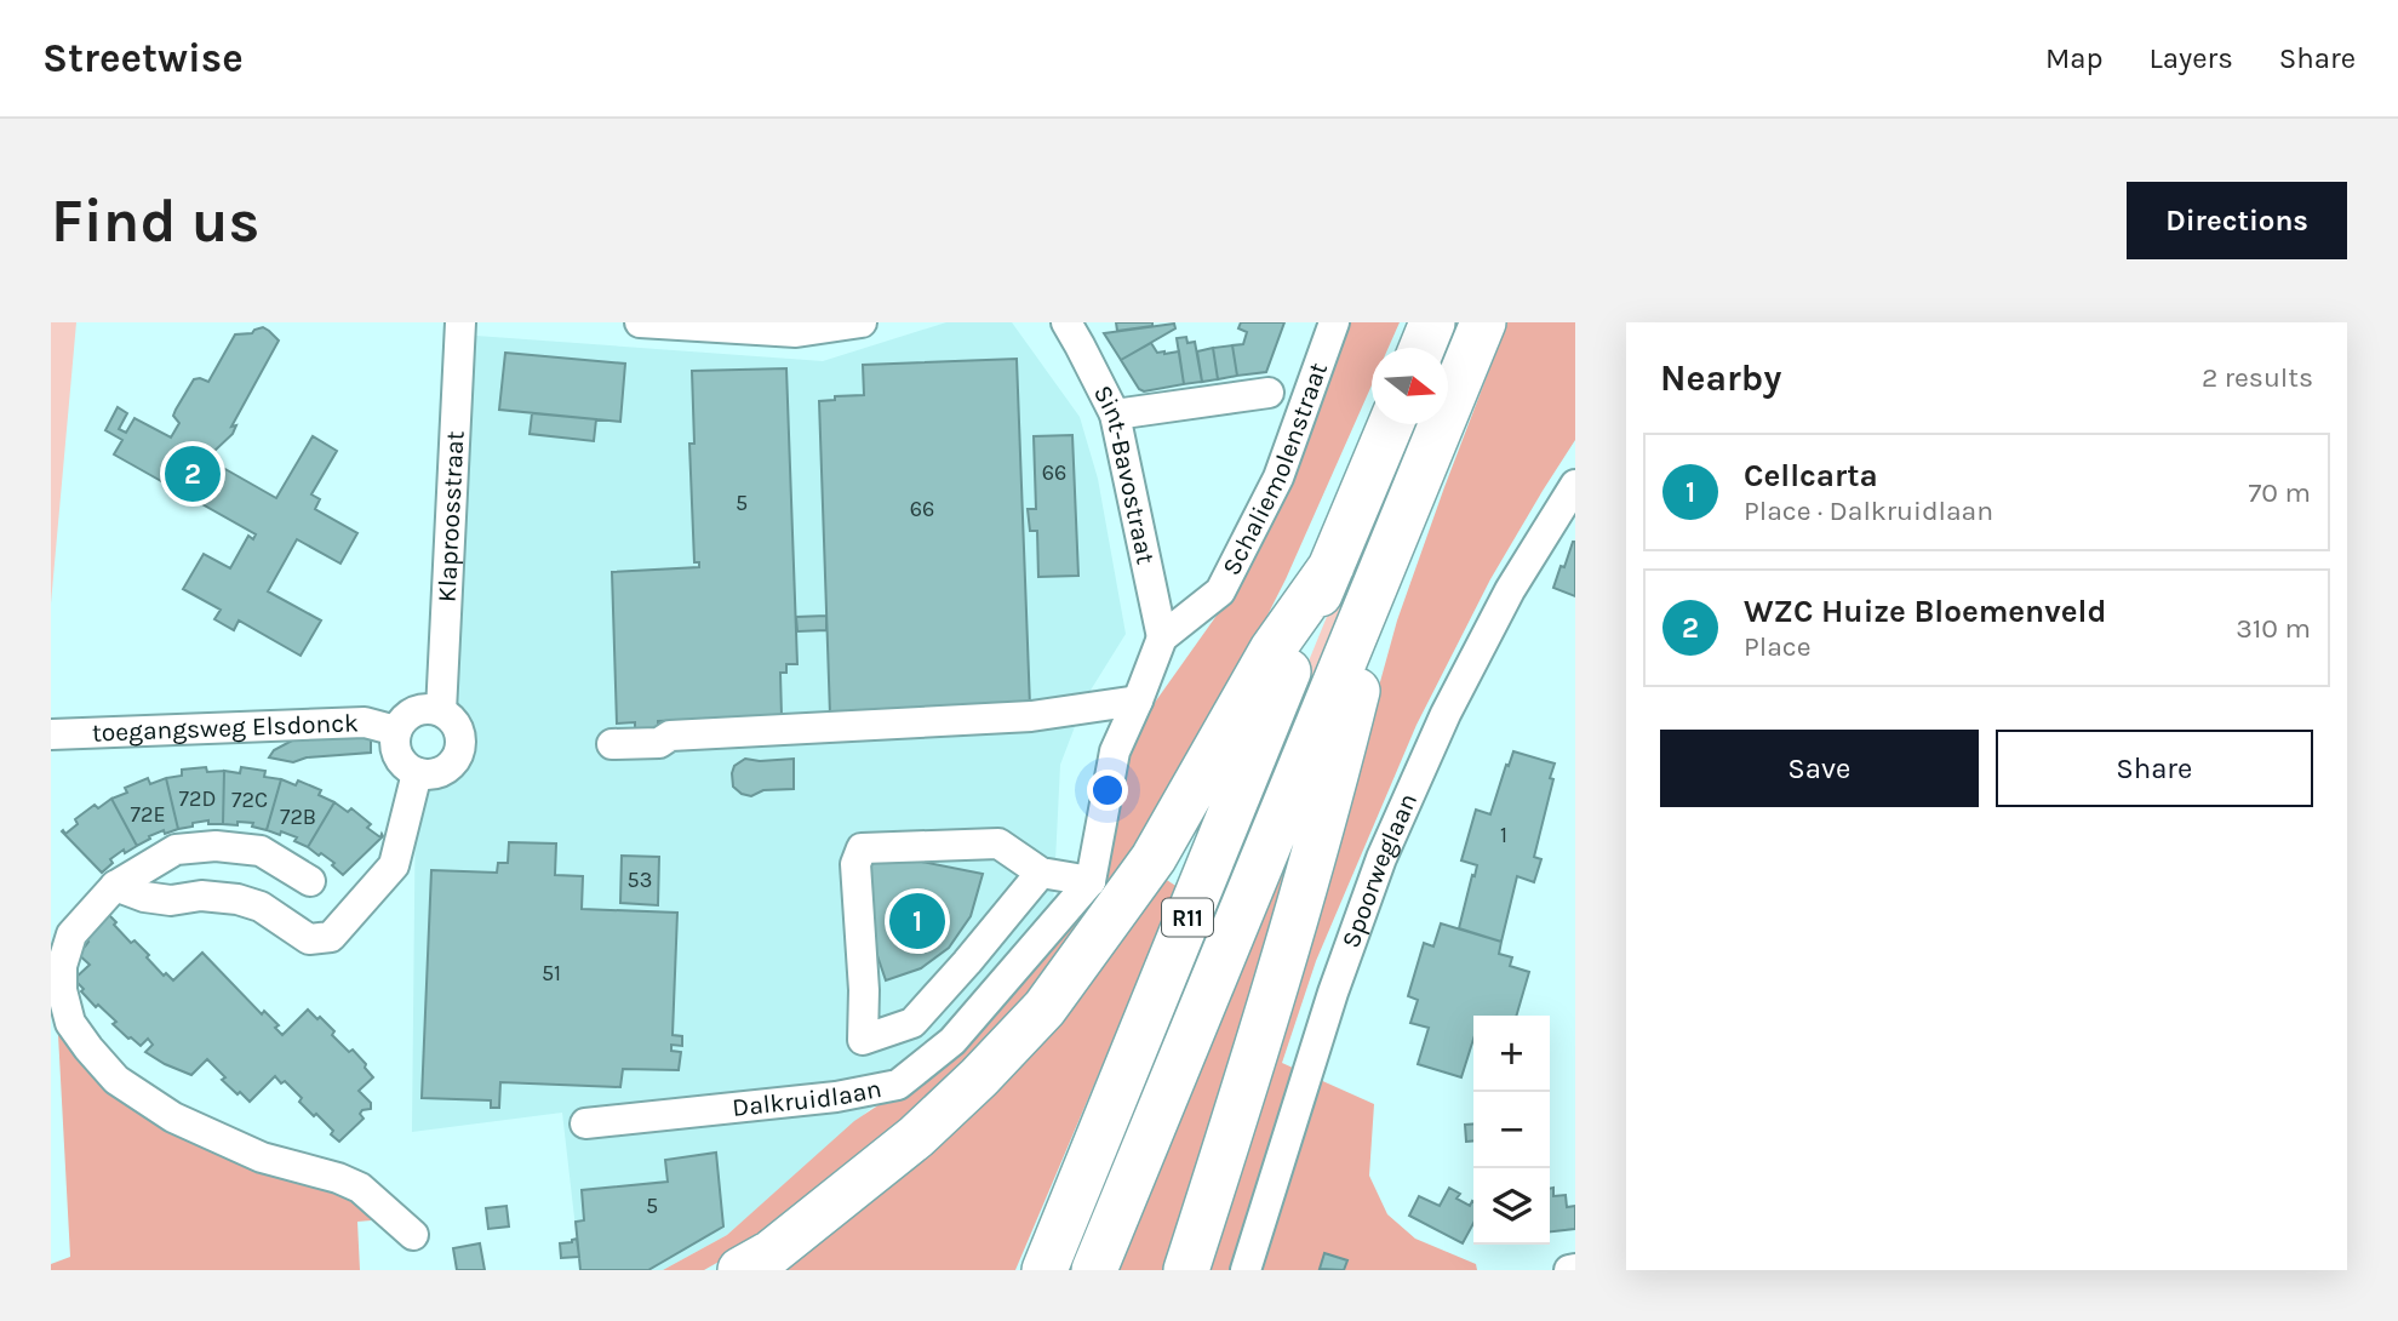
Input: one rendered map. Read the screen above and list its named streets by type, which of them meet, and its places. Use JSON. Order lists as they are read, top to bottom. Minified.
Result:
{"streets":{"highway":["R11"],"street":["Schaliemolenstraat","Sint-Bavostraat","Klaproosstraat","toegangsweg Elsdonck","Spoorweglaan","Dalkruidlaan"]},"crossings":[["Schaliemolenstraat","Sint-Bavostraat"],["Klaproosstraat","toegangsweg Elsdonck"]],"house_numbers":["66","5","66","72D","72C","72E","72B","1","53","51","5"],"north":"right","page":{"header":"Streetwise","nav":["Map","Layers","Share"],"buttons":["Directions",["Save","Share"]],"title":"Find us","heading":["Nearby","2 results"],"list":[{"mark":"1","name":"Cellcarta","note":"Place · Dalkruidlaan","value":"70 m"},{"mark":"2","name":"WZC Huize Bloemenveld","note":"Place","value":"310 m"}],"pins":["2","1"],"map_buttons":["+","−"]}}
